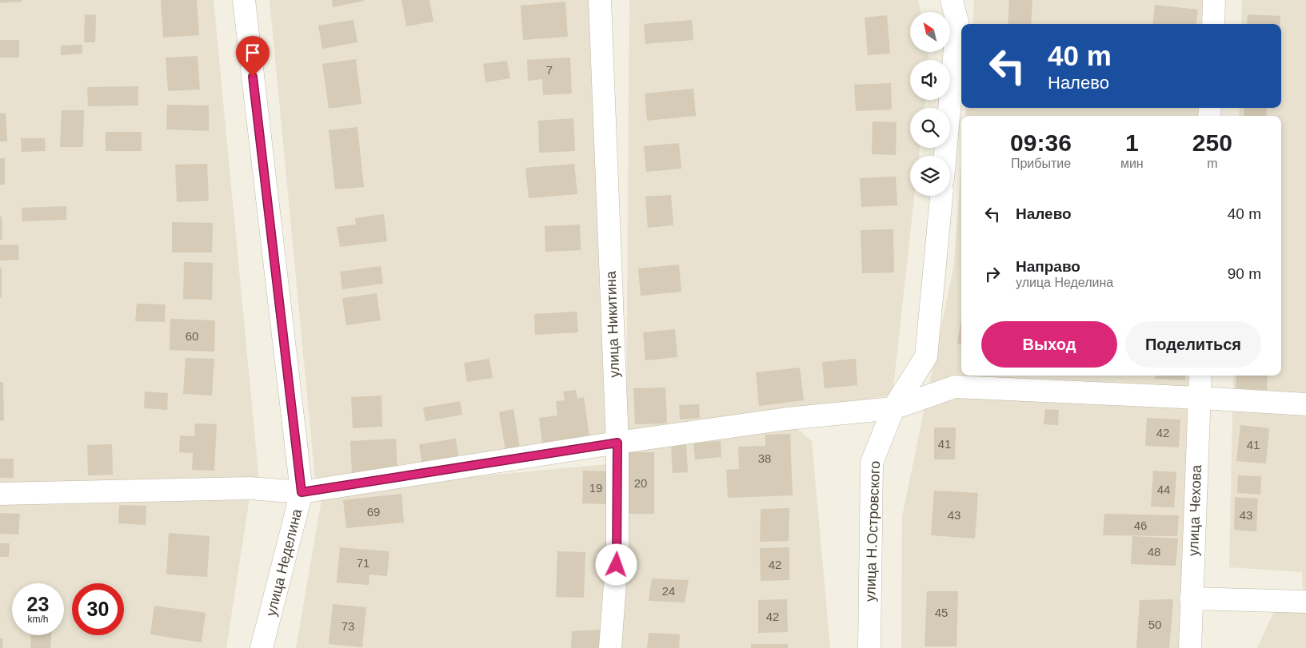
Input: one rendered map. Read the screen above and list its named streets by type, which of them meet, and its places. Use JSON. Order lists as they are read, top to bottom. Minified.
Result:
{"streets":{"street":["улица Никитина","улица Чехова","улица Н.Островского","улица Неделина"]},"house_numbers":["7","60","42","41","41","38","20","19","44","69","43","43","46","48","71","42","24","45","42","50","73"],"north":"top left","page":{"turn":["40 m","Налево"],"eta":["09:36","Прибытие","1","мин","250","m"],"list":[{"name":"Налево","value":"40 m"},{"name":"Направо","note":"улица Неделина","value":"90 m"}],"buttons":["Выход","Поделиться"],"speed":"23 km/h","limit":"30"}}
